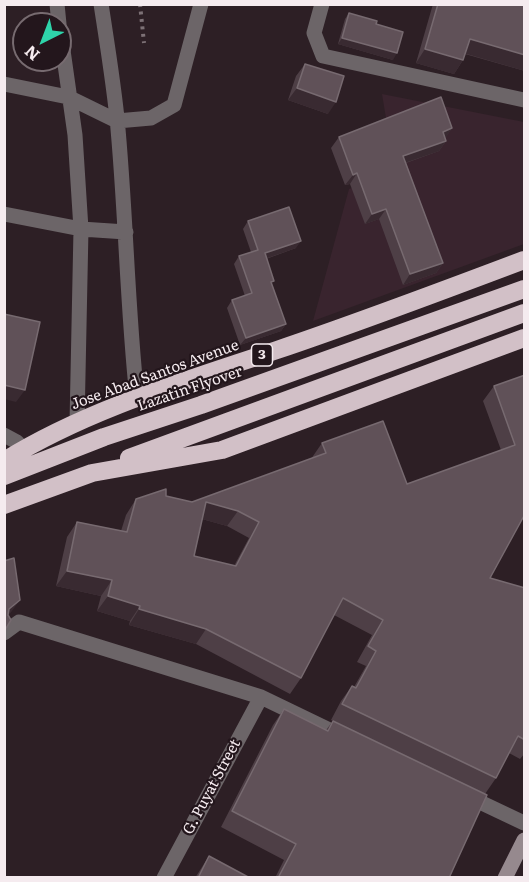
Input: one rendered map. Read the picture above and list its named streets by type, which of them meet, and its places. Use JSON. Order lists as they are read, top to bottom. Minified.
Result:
{"streets":{"highway":["3","Jose Abad Santos Avenue","Lazatin Flyover"],"street":["G. Puyat Street"]},"north":"bottom left"}
